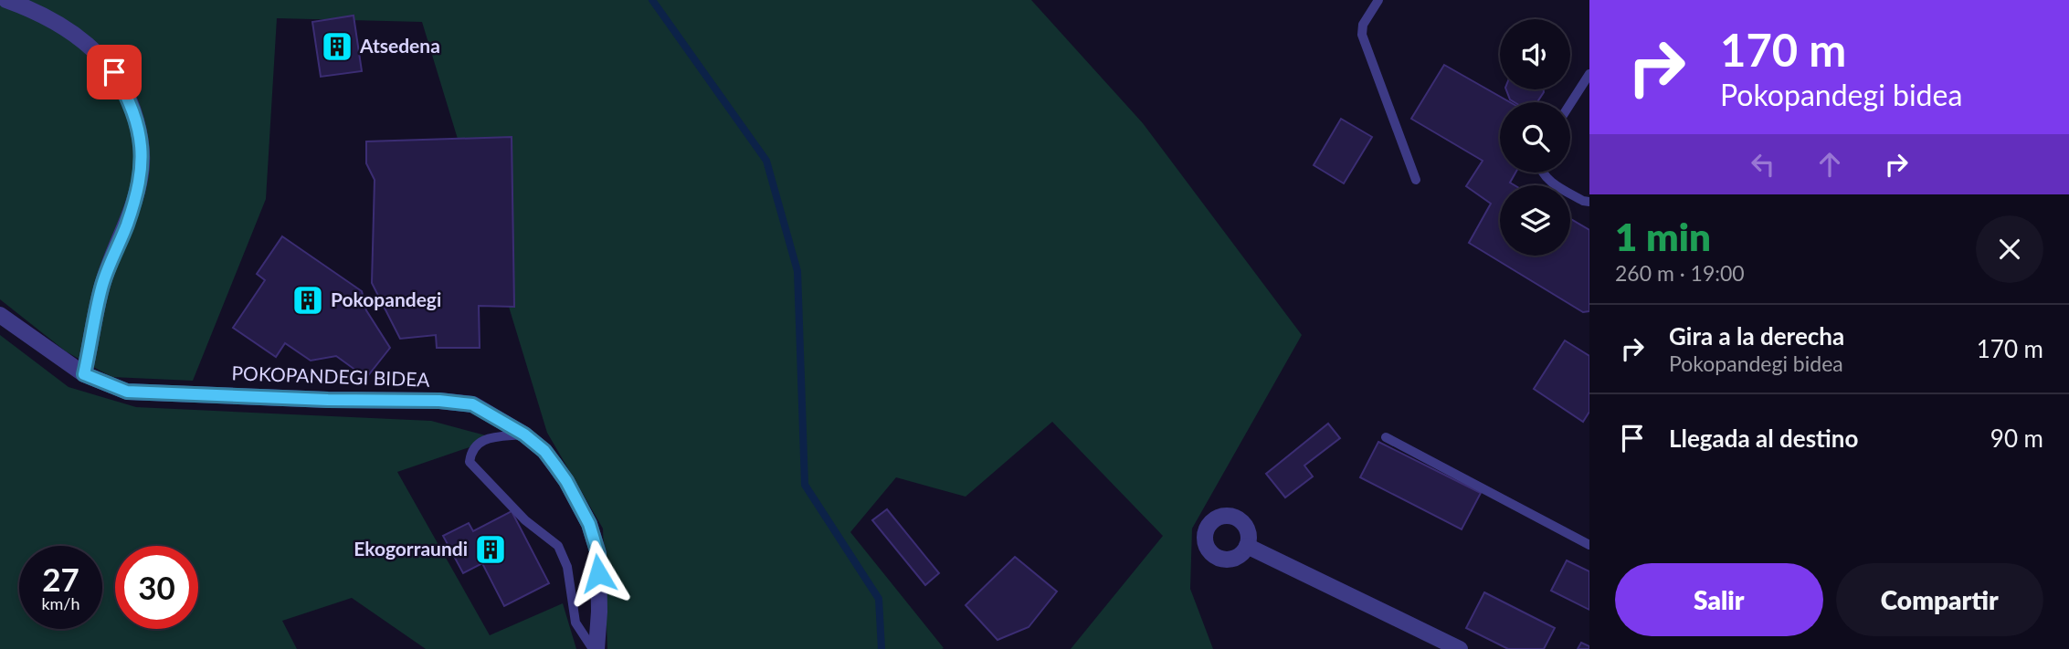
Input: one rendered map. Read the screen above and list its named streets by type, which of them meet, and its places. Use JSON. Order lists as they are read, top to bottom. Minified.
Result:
{"streets":{"street":["POKOPANDEGI BIDEA"]},"places":{"building":["Atsedena","Pokopandegi","Ekogorraundi"]},"page":{"turn":["170 m","Pokopandegi bidea"],"heading":["1 min","260 m · 19:00"],"list":[{"name":"Gira a la derecha","note":"Pokopandegi bidea","value":"170 m"},{"name":"Llegada al destino","value":"90 m"}],"speed":"27 km/h","limit":"30","buttons":["Salir","Compartir"]}}
